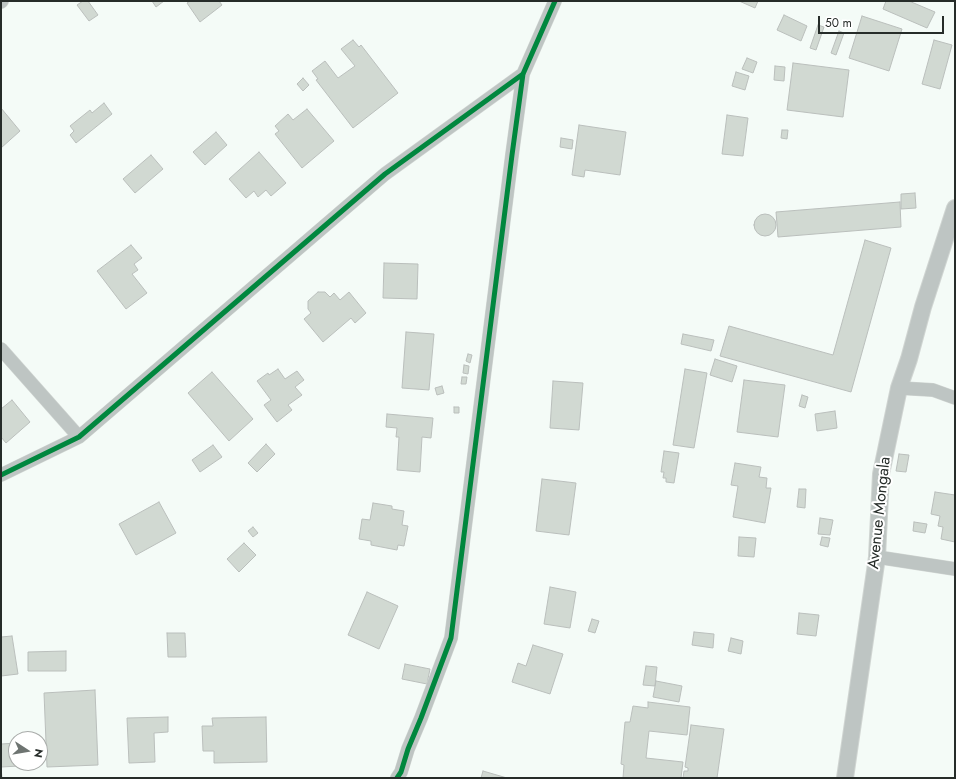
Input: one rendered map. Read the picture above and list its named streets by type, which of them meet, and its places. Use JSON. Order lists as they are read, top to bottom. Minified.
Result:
{"streets":{"street":["Avenue Mongala"]},"scale_bar":"50 m","north":"right"}
